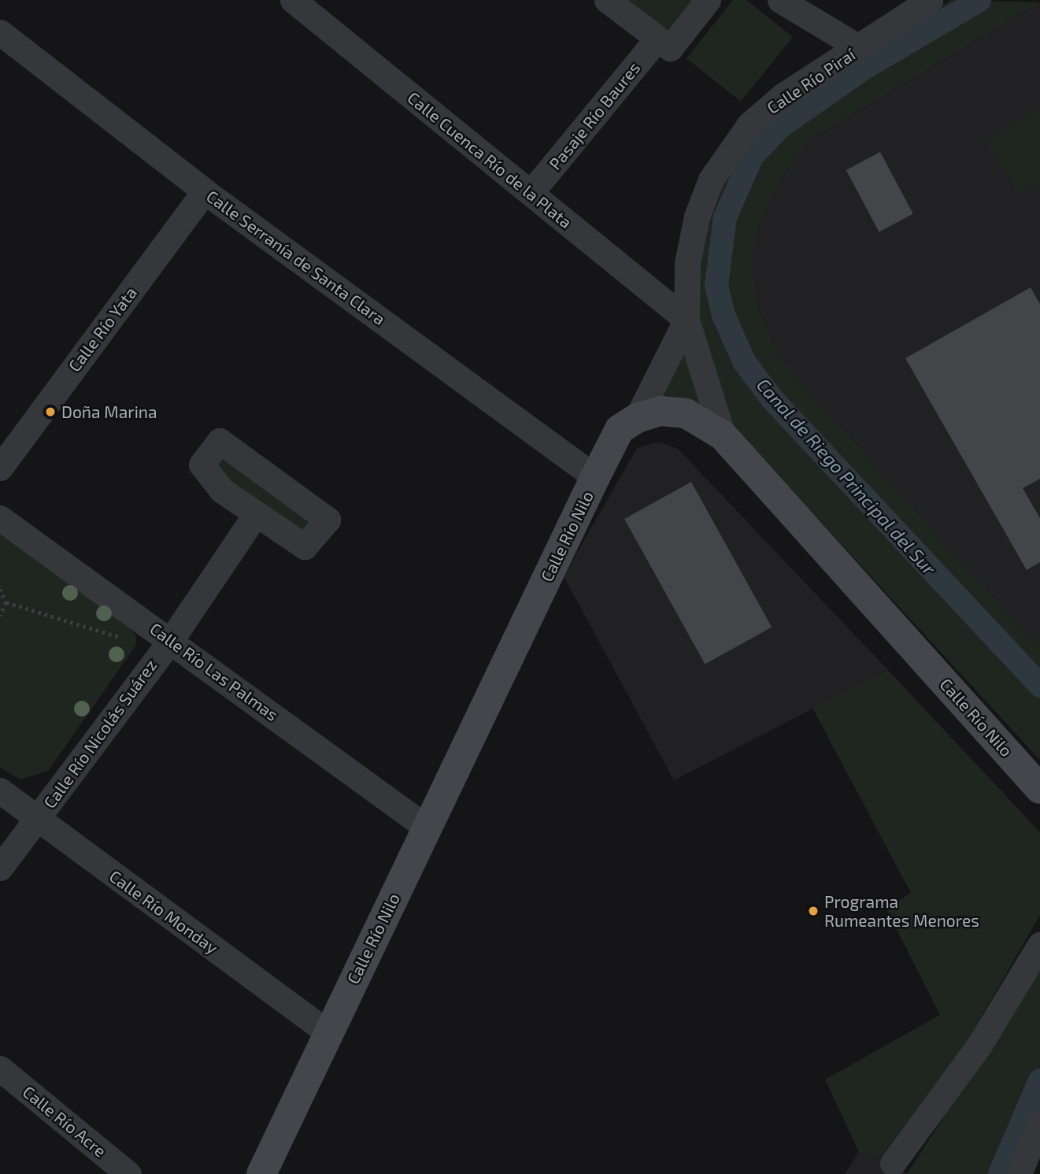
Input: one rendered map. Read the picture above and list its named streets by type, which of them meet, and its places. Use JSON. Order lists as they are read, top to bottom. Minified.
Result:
{"streets":{"main road":["Calle Río Nilo"],"street":["Calle Río Piraí","Pasaje Río Baures","Calle Cuenca Río de la Plata","Calle Serranía de Santa Clara","Calle Río Yata","Calle Río Las Palmas","Calle Río Nicolás Suárez","Calle Río Monday","Calle Río Acre"]},"crossings":[["Calle Río Piraí","Calle Cuenca Río de la Plata"],["Calle Río Piraí","Calle Río Nilo"],["Pasaje Río Baures","Calle Cuenca Río de la Plata"],["Calle Serranía de Santa Clara","Calle Río Yata"],["Calle Serranía de Santa Clara","Calle Río Nilo"],["Calle Río Nilo","Calle Río Las Palmas"],["Calle Río Nilo","Calle Río Monday"],["Calle Río Las Palmas","Calle Río Nicolás Suárez"],["Calle Río Nicolás Suárez","Calle Río Monday"]],"water":["Canal de Riego Principal del Sur"],"places":["Doña Marina","Programa Rumeantes Menores"]}
